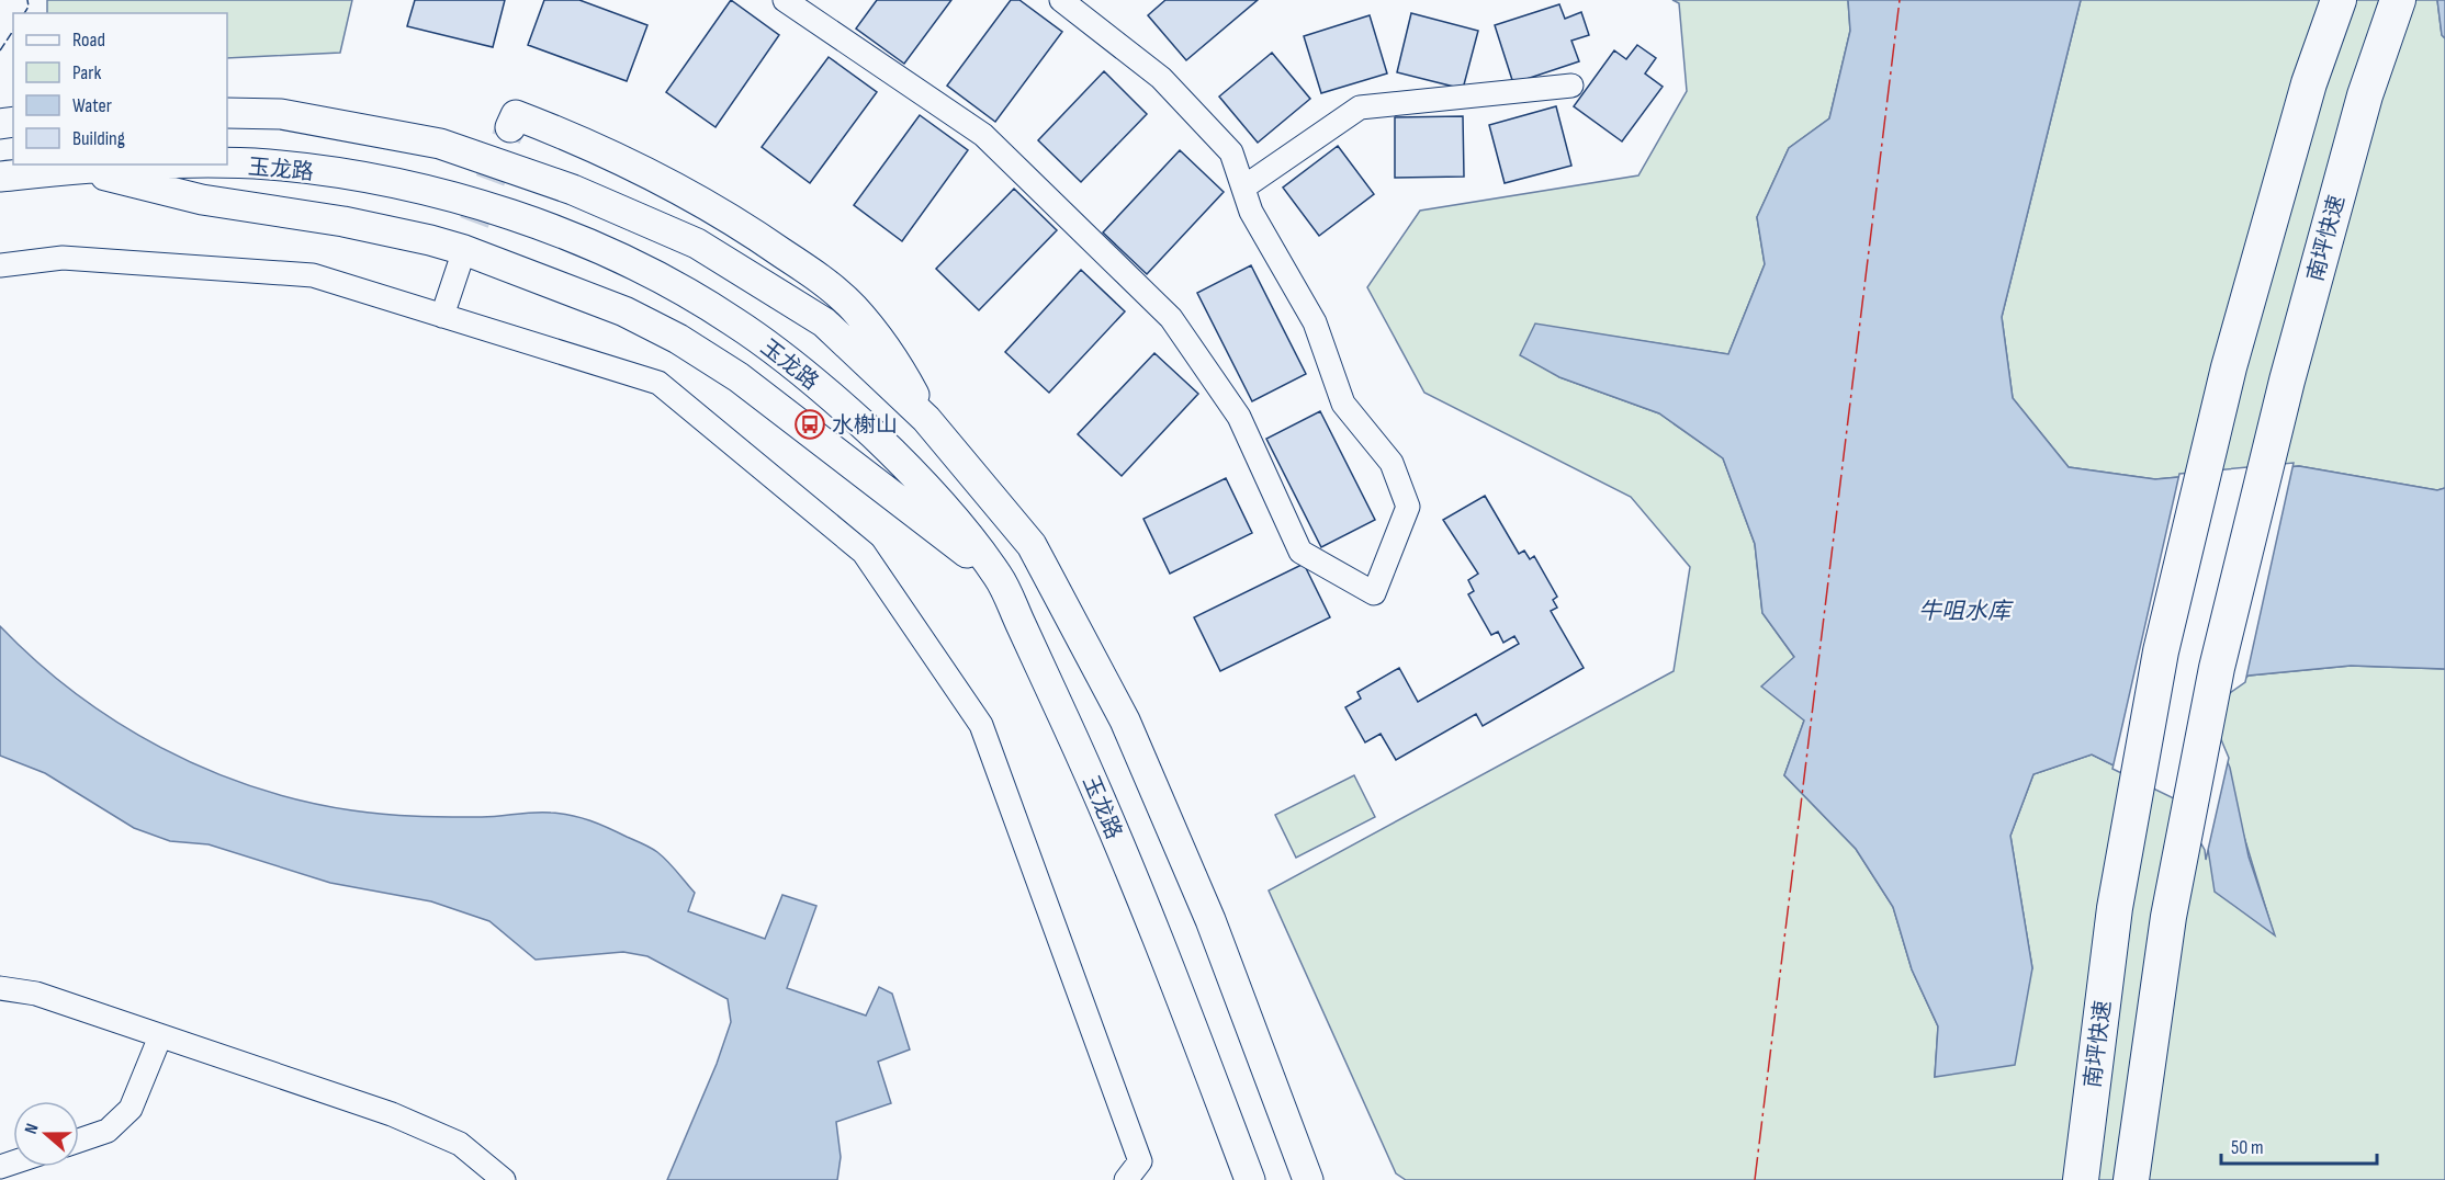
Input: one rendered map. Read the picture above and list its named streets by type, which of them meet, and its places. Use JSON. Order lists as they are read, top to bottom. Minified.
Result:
{"streets":{"highway":["南坪快速"],"main road":["玉龙路"]},"water":["牛咀水库"],"places":{"bus stop":["水榭山"]},"legend":["Road","Park","Water","Building"],"scale_bar":"50 m","north":"left"}
